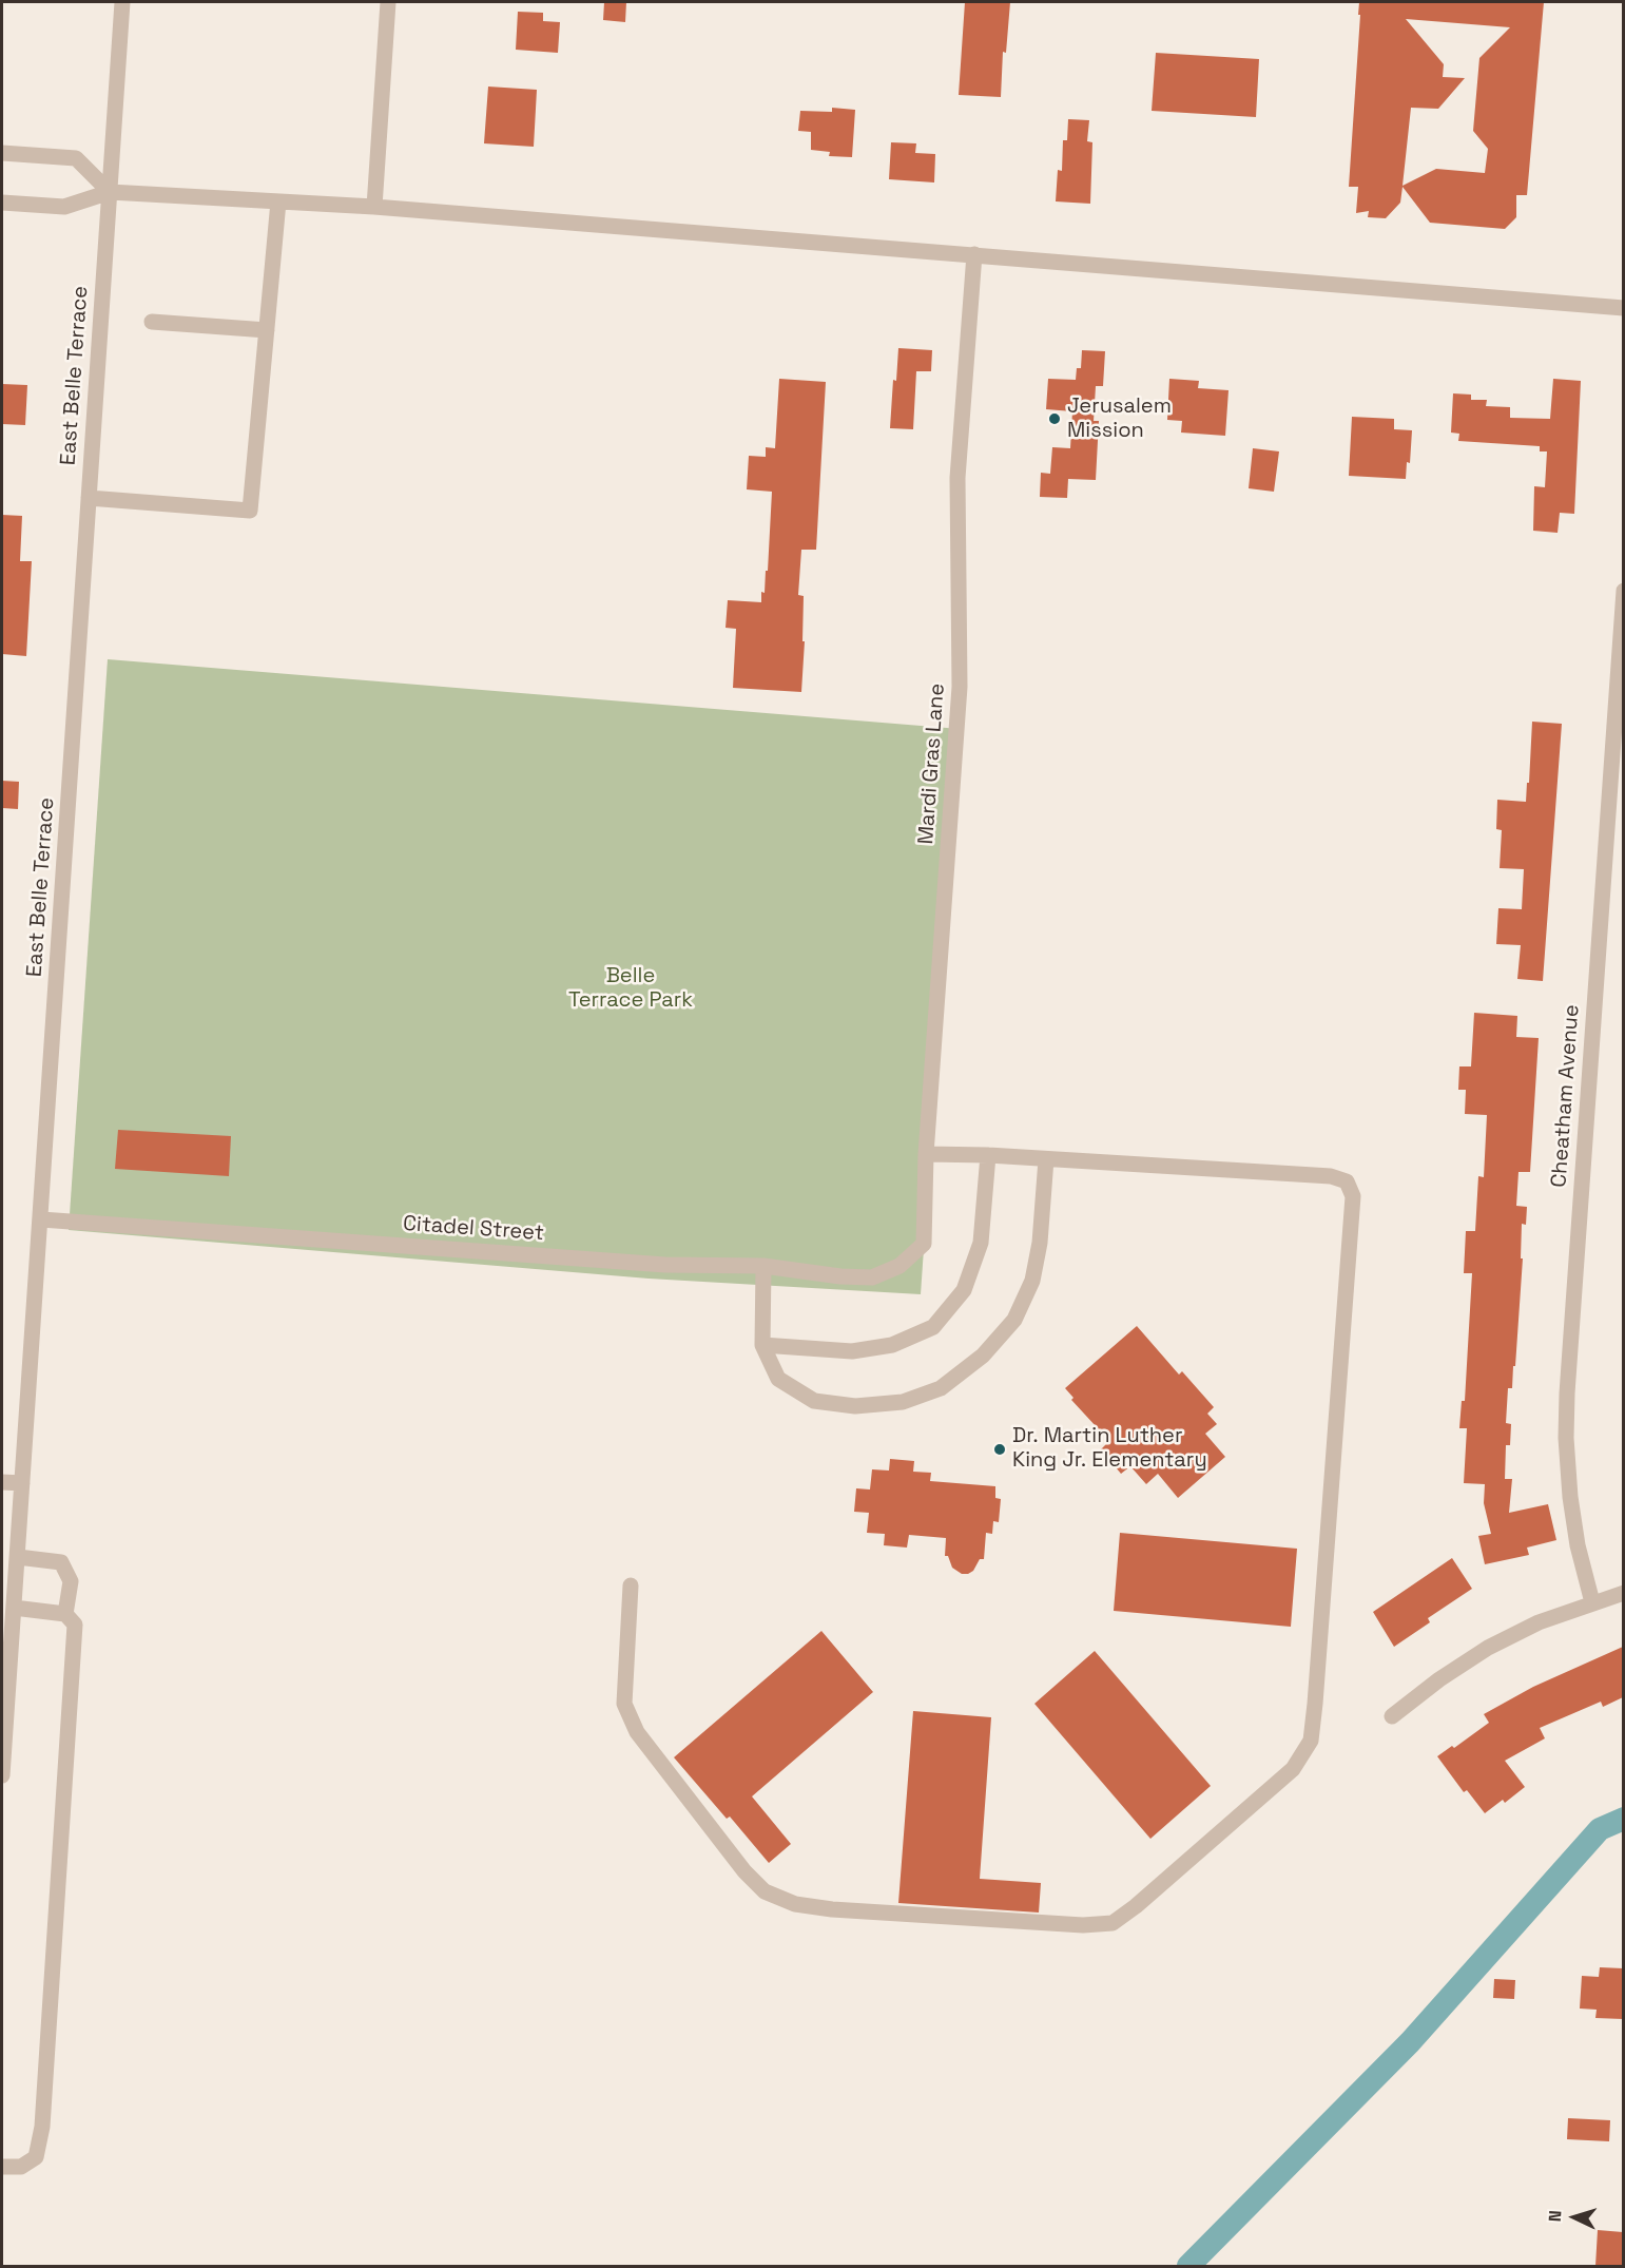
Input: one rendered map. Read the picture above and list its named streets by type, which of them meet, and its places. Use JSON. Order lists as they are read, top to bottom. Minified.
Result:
{"streets":{"street":["East Belle Terrace","Mardi Gras Lane","Cheatham Avenue","Citadel Street"]},"crossings":[["East Belle Terrace","Citadel Street"],["Mardi Gras Lane","Citadel Street"]],"parks":["Belle Terrace Park"],"places":["Jerusalem Mission","Dr. Martin Luther King Jr. Elementary"],"north":"left"}
